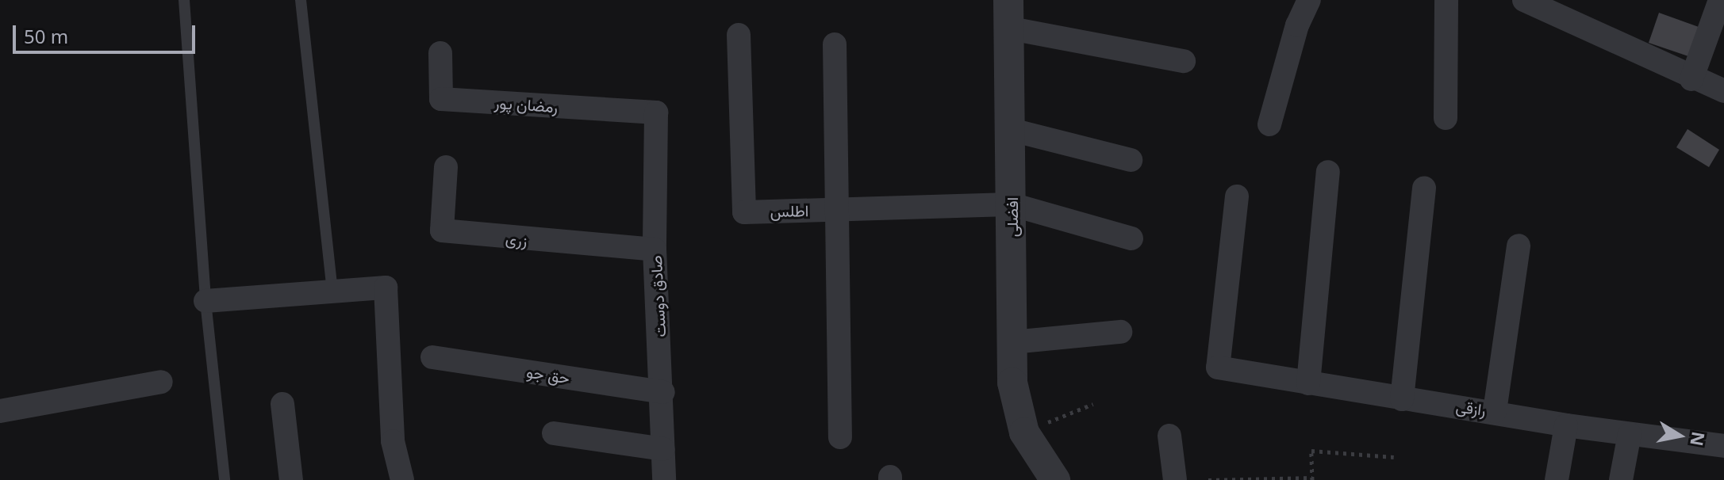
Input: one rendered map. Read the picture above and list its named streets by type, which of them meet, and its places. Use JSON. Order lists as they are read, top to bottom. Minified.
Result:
{"streets":{"street":["رمضان پور","اطلس","افضلی","زری","صادق دوست","حق جو","رازقی"]},"crossings":[["رمضان پور","صادق دوست"],["اطلس","افضلی"],["زری","صادق دوست"],["صادق دوست","حق جو"]],"scale_bar":"50 m","north":"right"}
